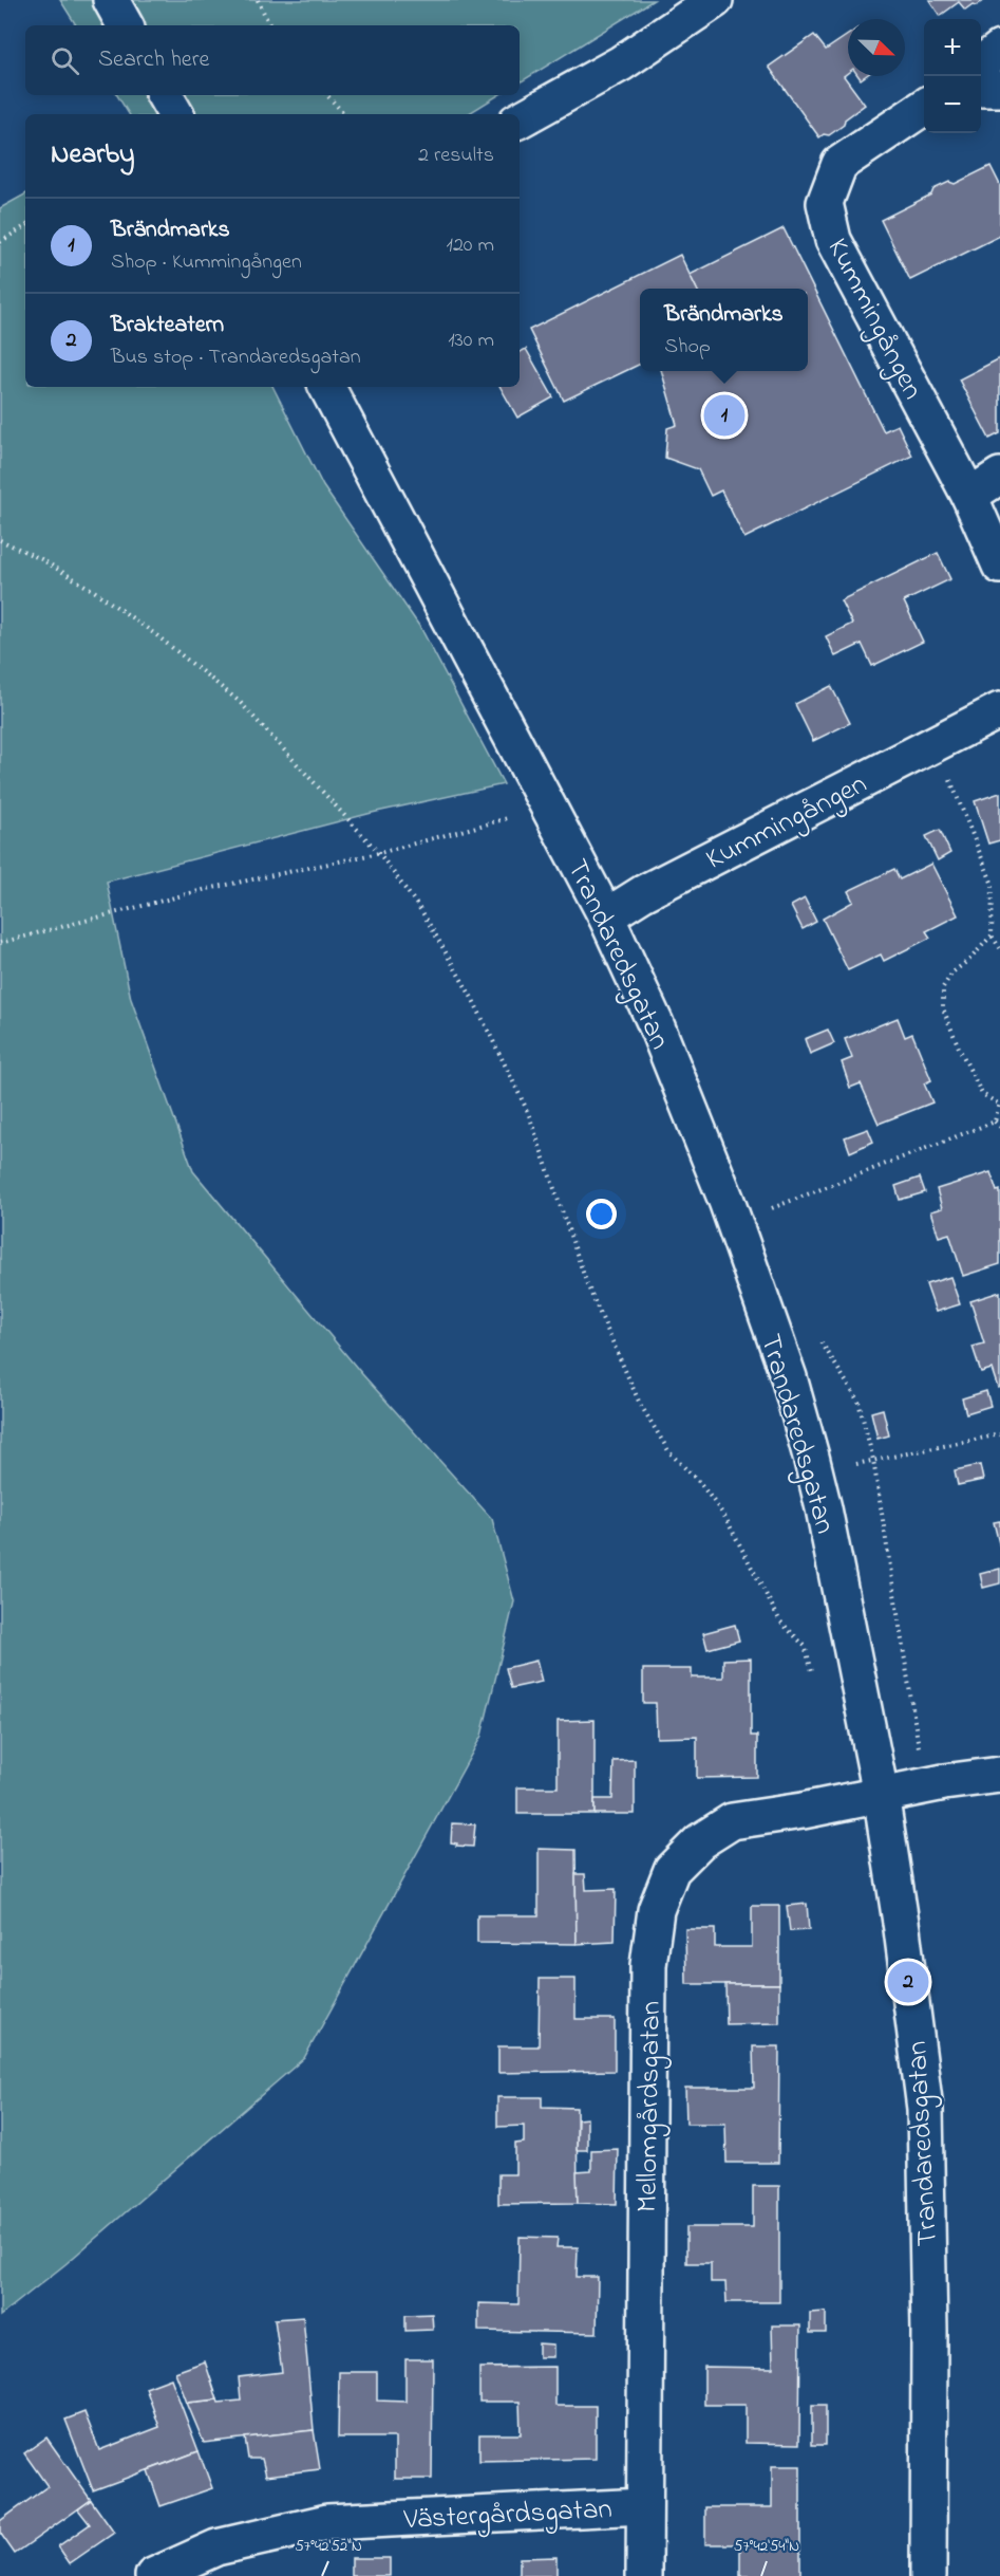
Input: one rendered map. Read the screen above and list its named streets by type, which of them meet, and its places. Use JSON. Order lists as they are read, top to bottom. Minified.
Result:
{"streets":{"street":["Kummingången","Trandaredsgatan","Mellomgårdsgatan","Västergårdsgatan"]},"crossings":[["Kummingången","Trandaredsgatan"],["Trandaredsgatan","Mellomgårdsgatan"],["Mellomgårdsgatan","Västergårdsgatan"]],"north":"bottom right","page":{"map_buttons":["+","−"],"search":"Search here","heading":["Nearby","2 results"],"list":[{"mark":"1","name":"Brändmarks","note":"Shop · Kummingången","value":"120 m"},{"mark":"2","name":"Brakteatern","note":"Bus stop · Trandaredsgatan","value":"130 m"}],"popup":["Brändmarks","Shop"],"pins":["1","2"]},"coordinates":["57°42'52\"N","57°42'54\"N"]}
